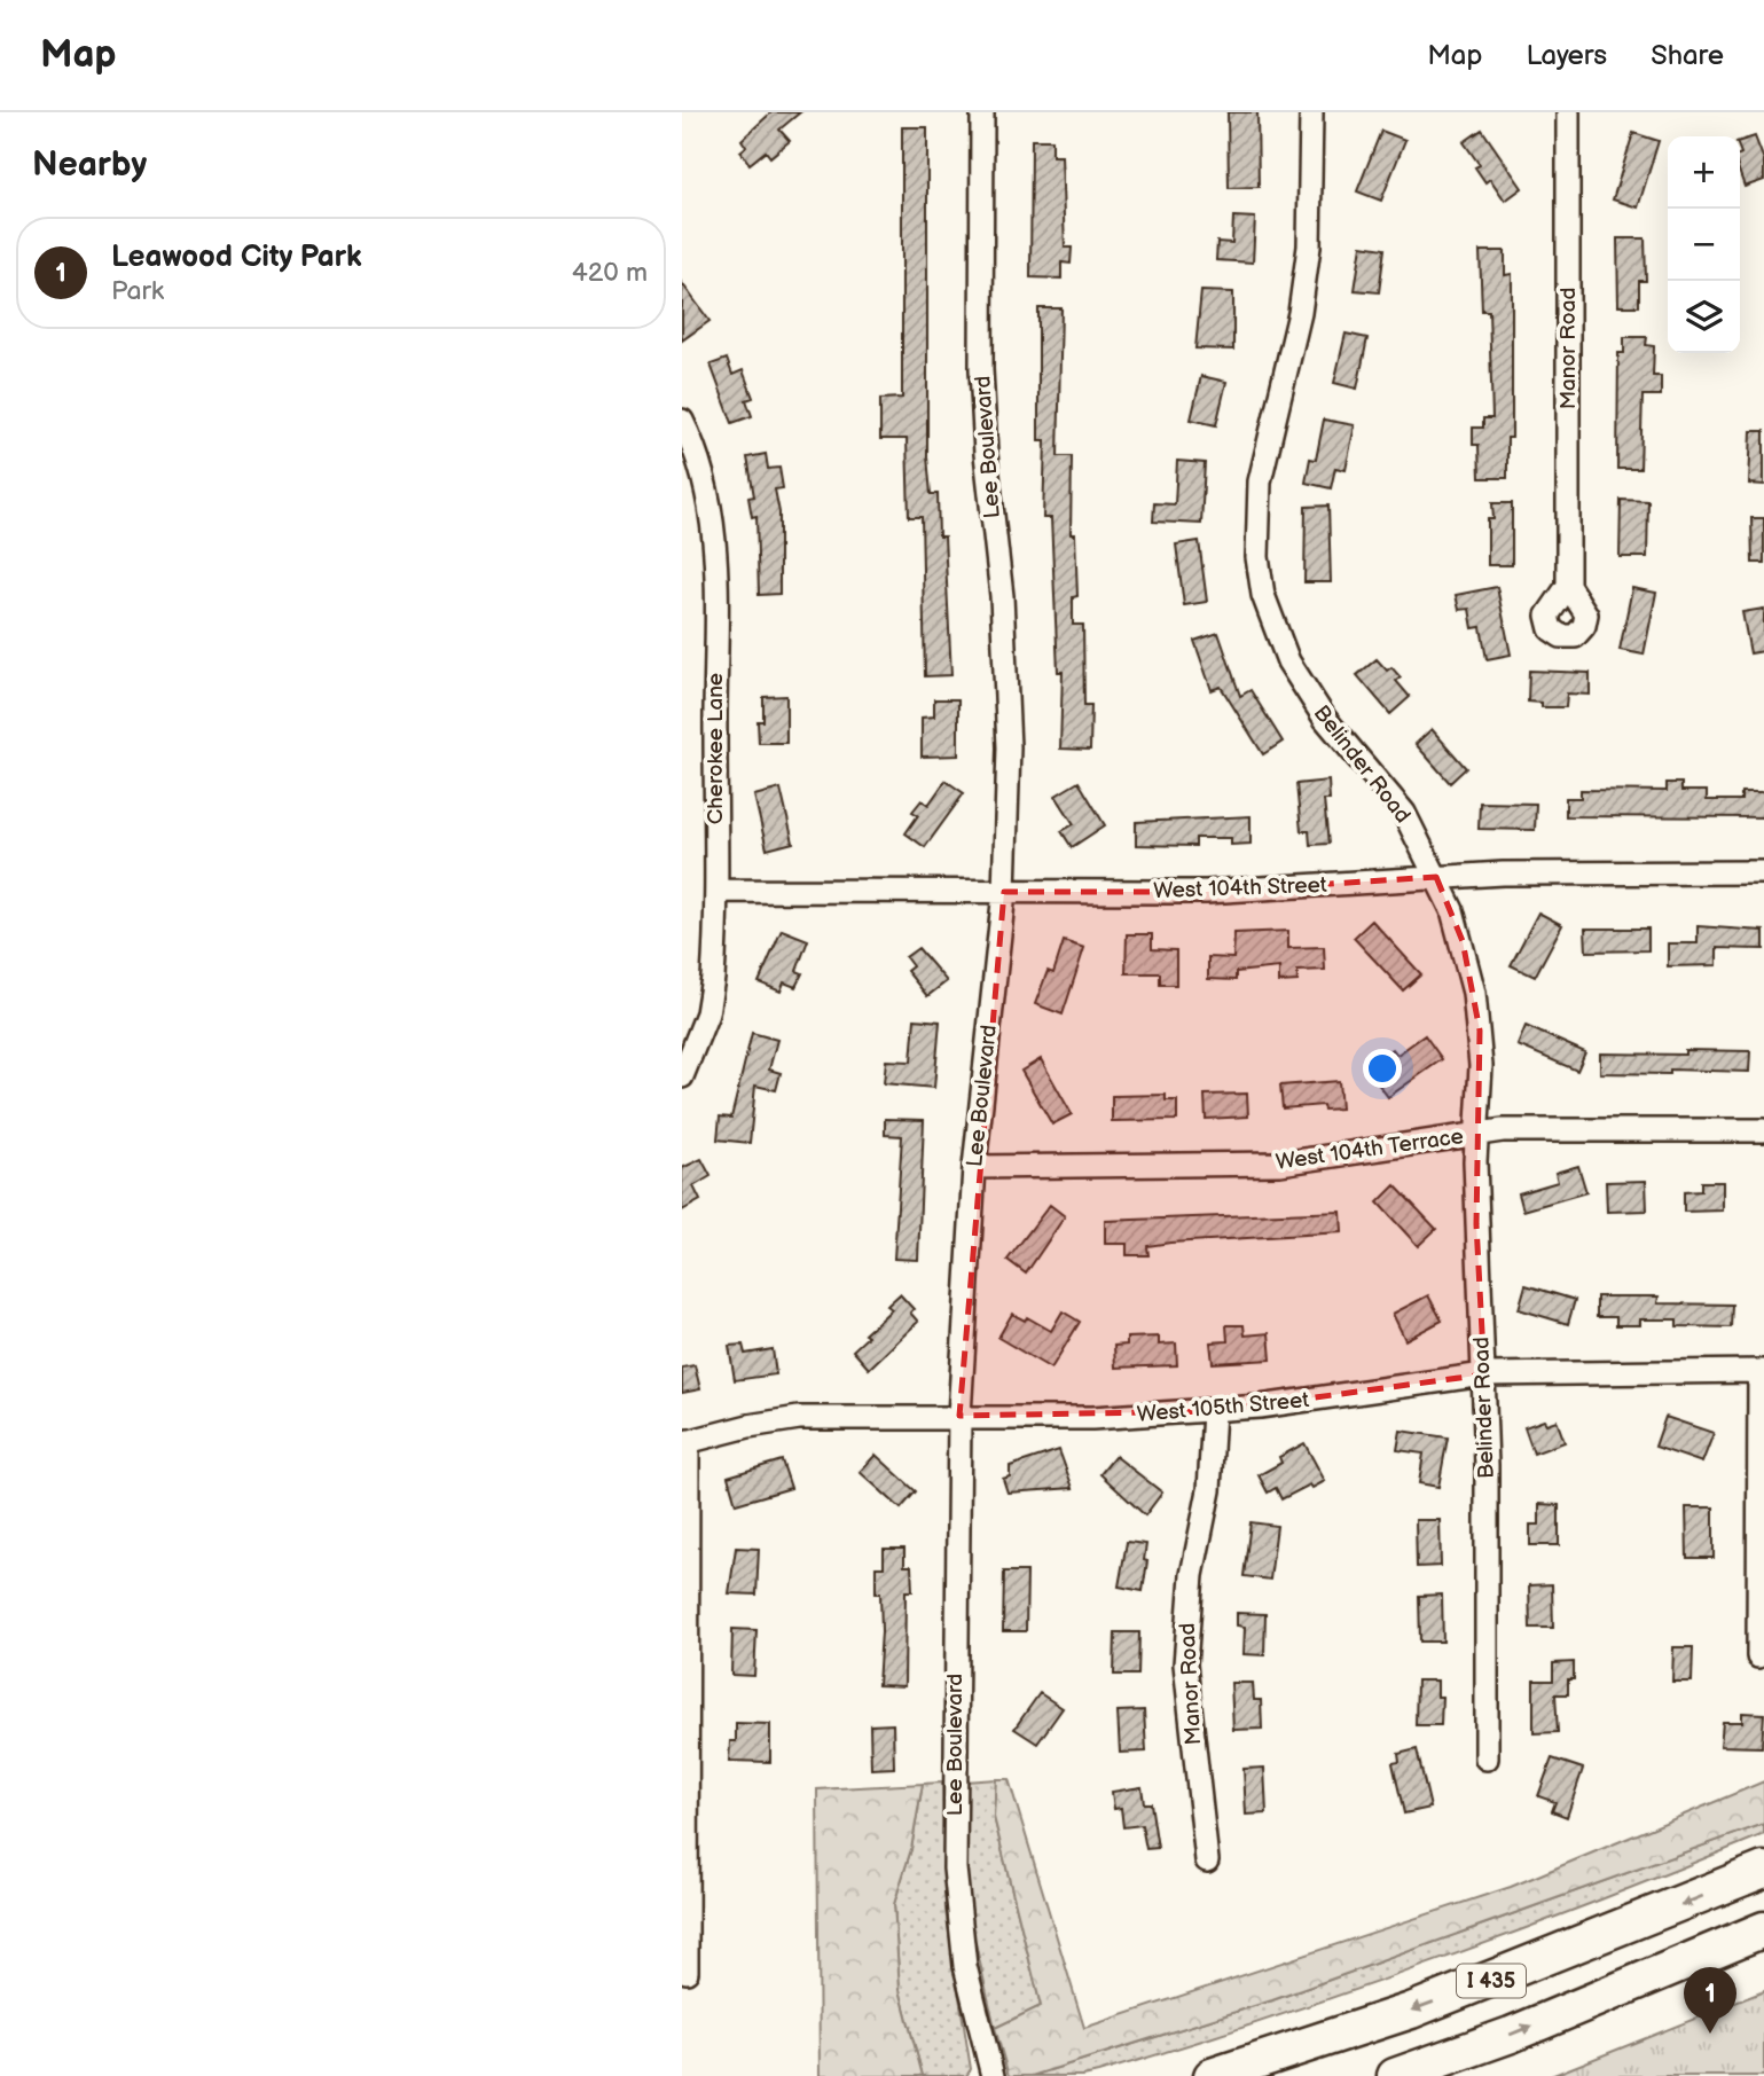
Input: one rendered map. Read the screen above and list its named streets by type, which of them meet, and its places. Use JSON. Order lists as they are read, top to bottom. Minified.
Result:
{"streets":{"highway":["I 435"],"street":["Manor Road","Lee Boulevard","Cherokee Lane","Belinder Road","West 104th Street","West 104th Terrace","West 105th Street"]},"crossings":[["Manor Road","West 105th Street"],["Lee Boulevard","West 104th Street"],["Lee Boulevard","West 104th Terrace"],["Lee Boulevard","West 105th Street"],["Cherokee Lane","West 104th Street"],["Belinder Road","West 104th Street"],["Belinder Road","West 104th Terrace"],["Belinder Road","West 105th Street"]],"page":{"header":"Map","nav":["Map","Layers","Share"],"heading":"Nearby","map_buttons":["+","−"],"list":[{"mark":"1","name":"Leawood City Park","note":"Park","value":"420 m"}],"pins":"1"}}
